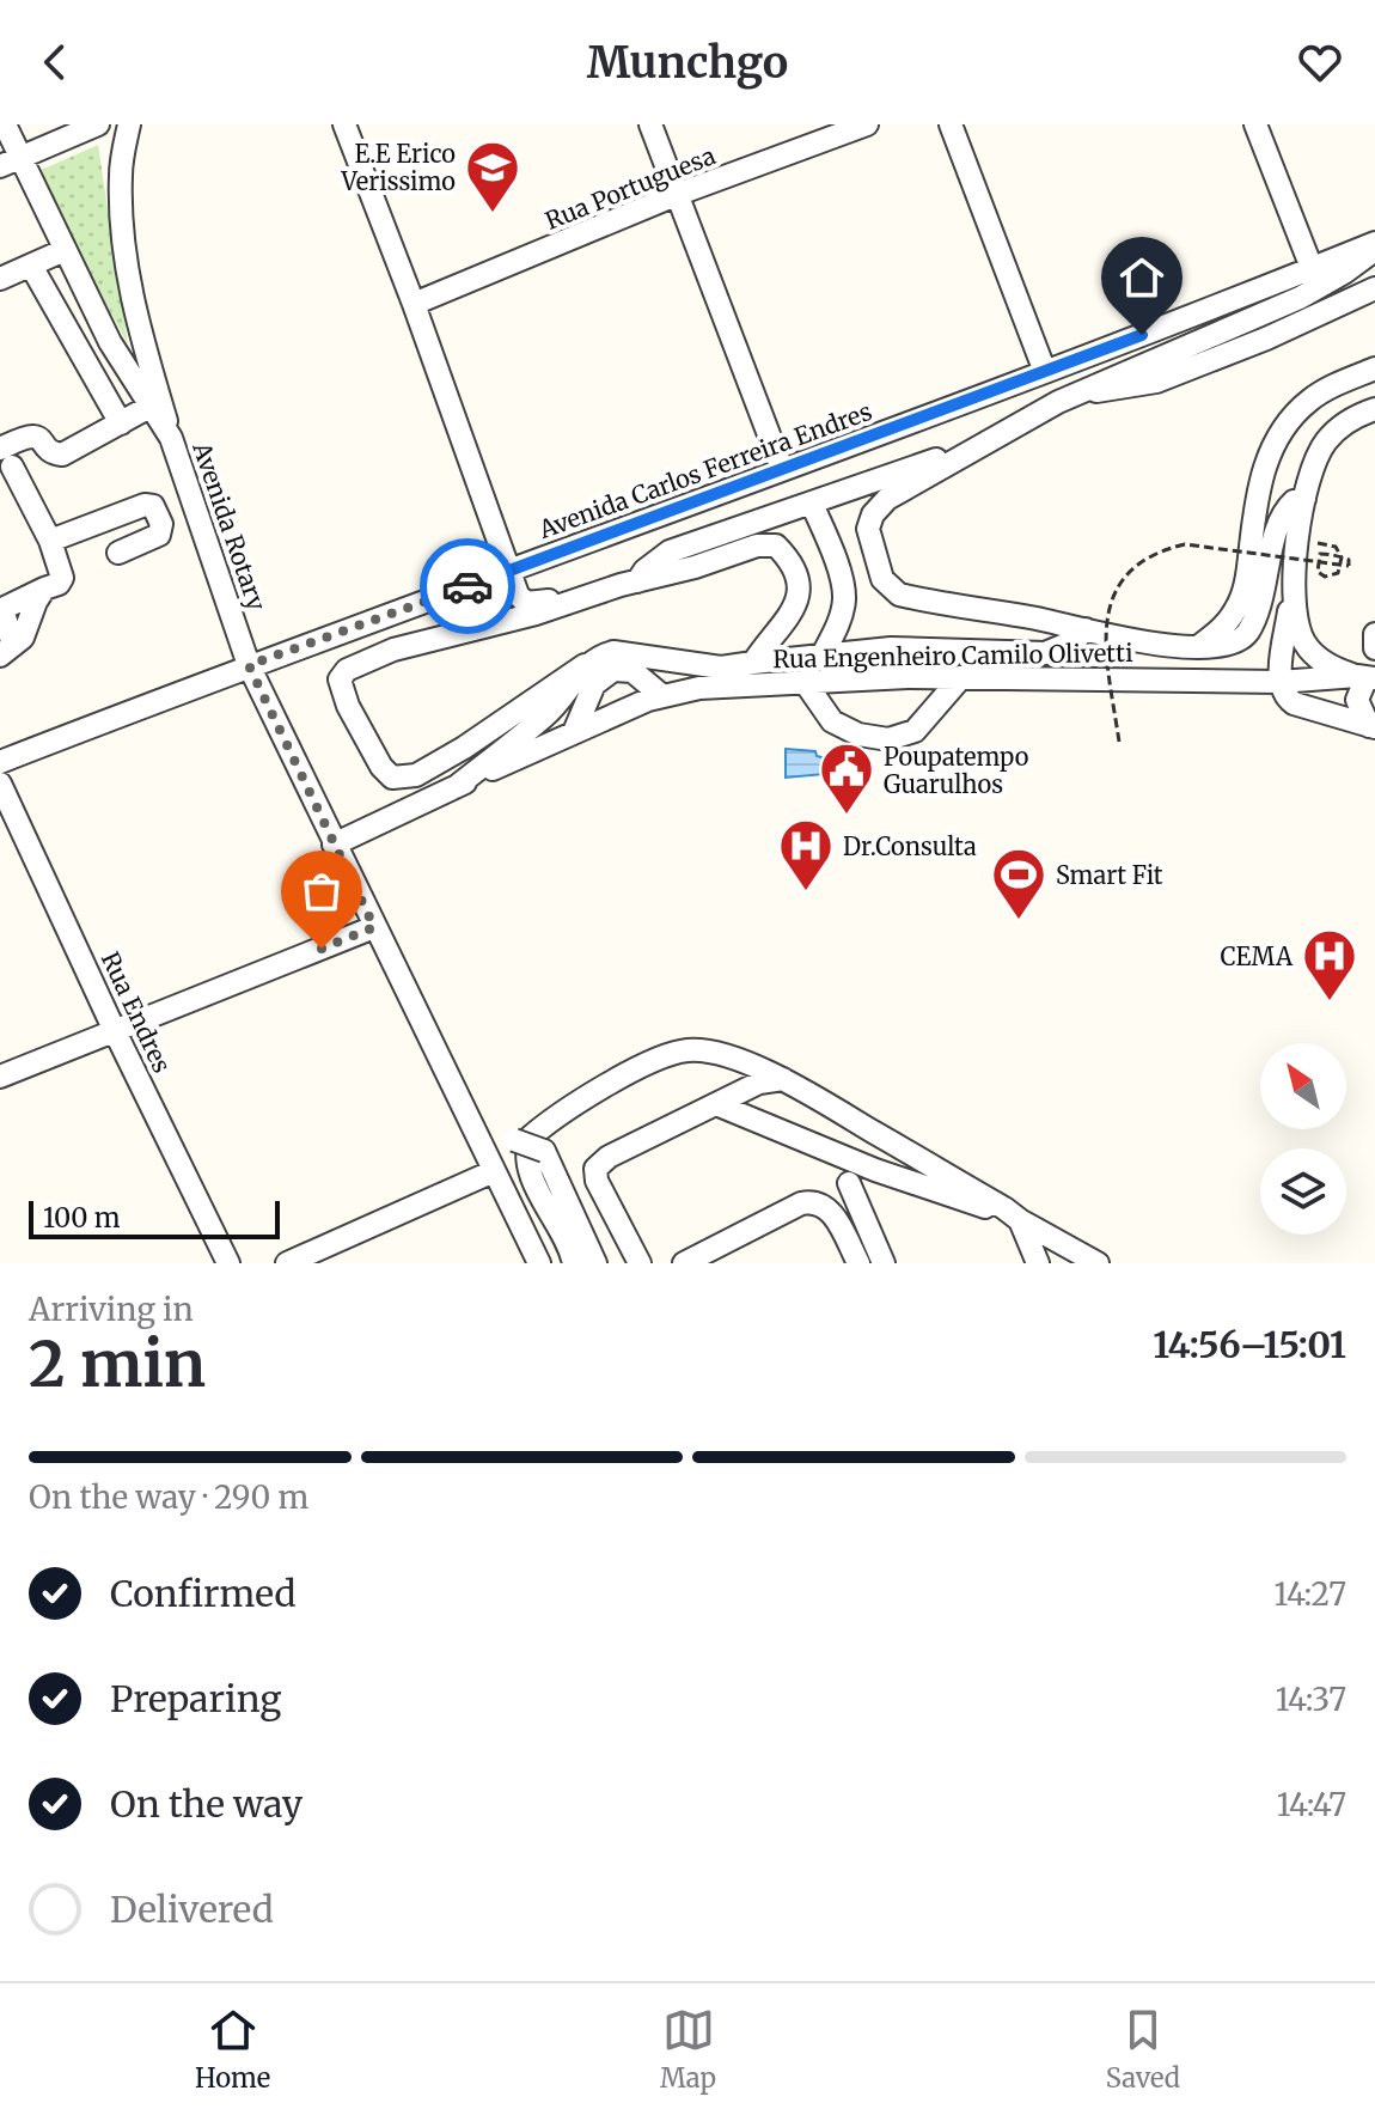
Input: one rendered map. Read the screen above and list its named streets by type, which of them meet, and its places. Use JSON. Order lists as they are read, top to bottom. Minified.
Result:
{"streets":{"street":["Rua Portuguesa","Avenida Carlos Ferreira Endres","Avenida Rotary","Rua Engenheiro Camilo Olivetti","Rua Endres"]},"crossings":[["Avenida Carlos Ferreira Endres","Avenida Rotary"],["Avenida Rotary","Rua Engenheiro Camilo Olivetti"]],"places":{"school or university":["E.E Erico Verissimo"],"public building":["Poupatempo Guarulhos"],"hospital":["Dr.Consulta","CEMA"],"sports":["Smart Fit"]},"scale_bar":"100 m","north":"top left","page":{"header":"Munchgo","scale":"100 m","heading":["2 min","Arriving in","14:56–15:01"],"bar":"On the way · 290 m","list":[["Confirmed","14:27"],["Preparing","14:37"],["On the way","14:47"],"Delivered"],"tabs":["Home","Map","Saved"]}}
